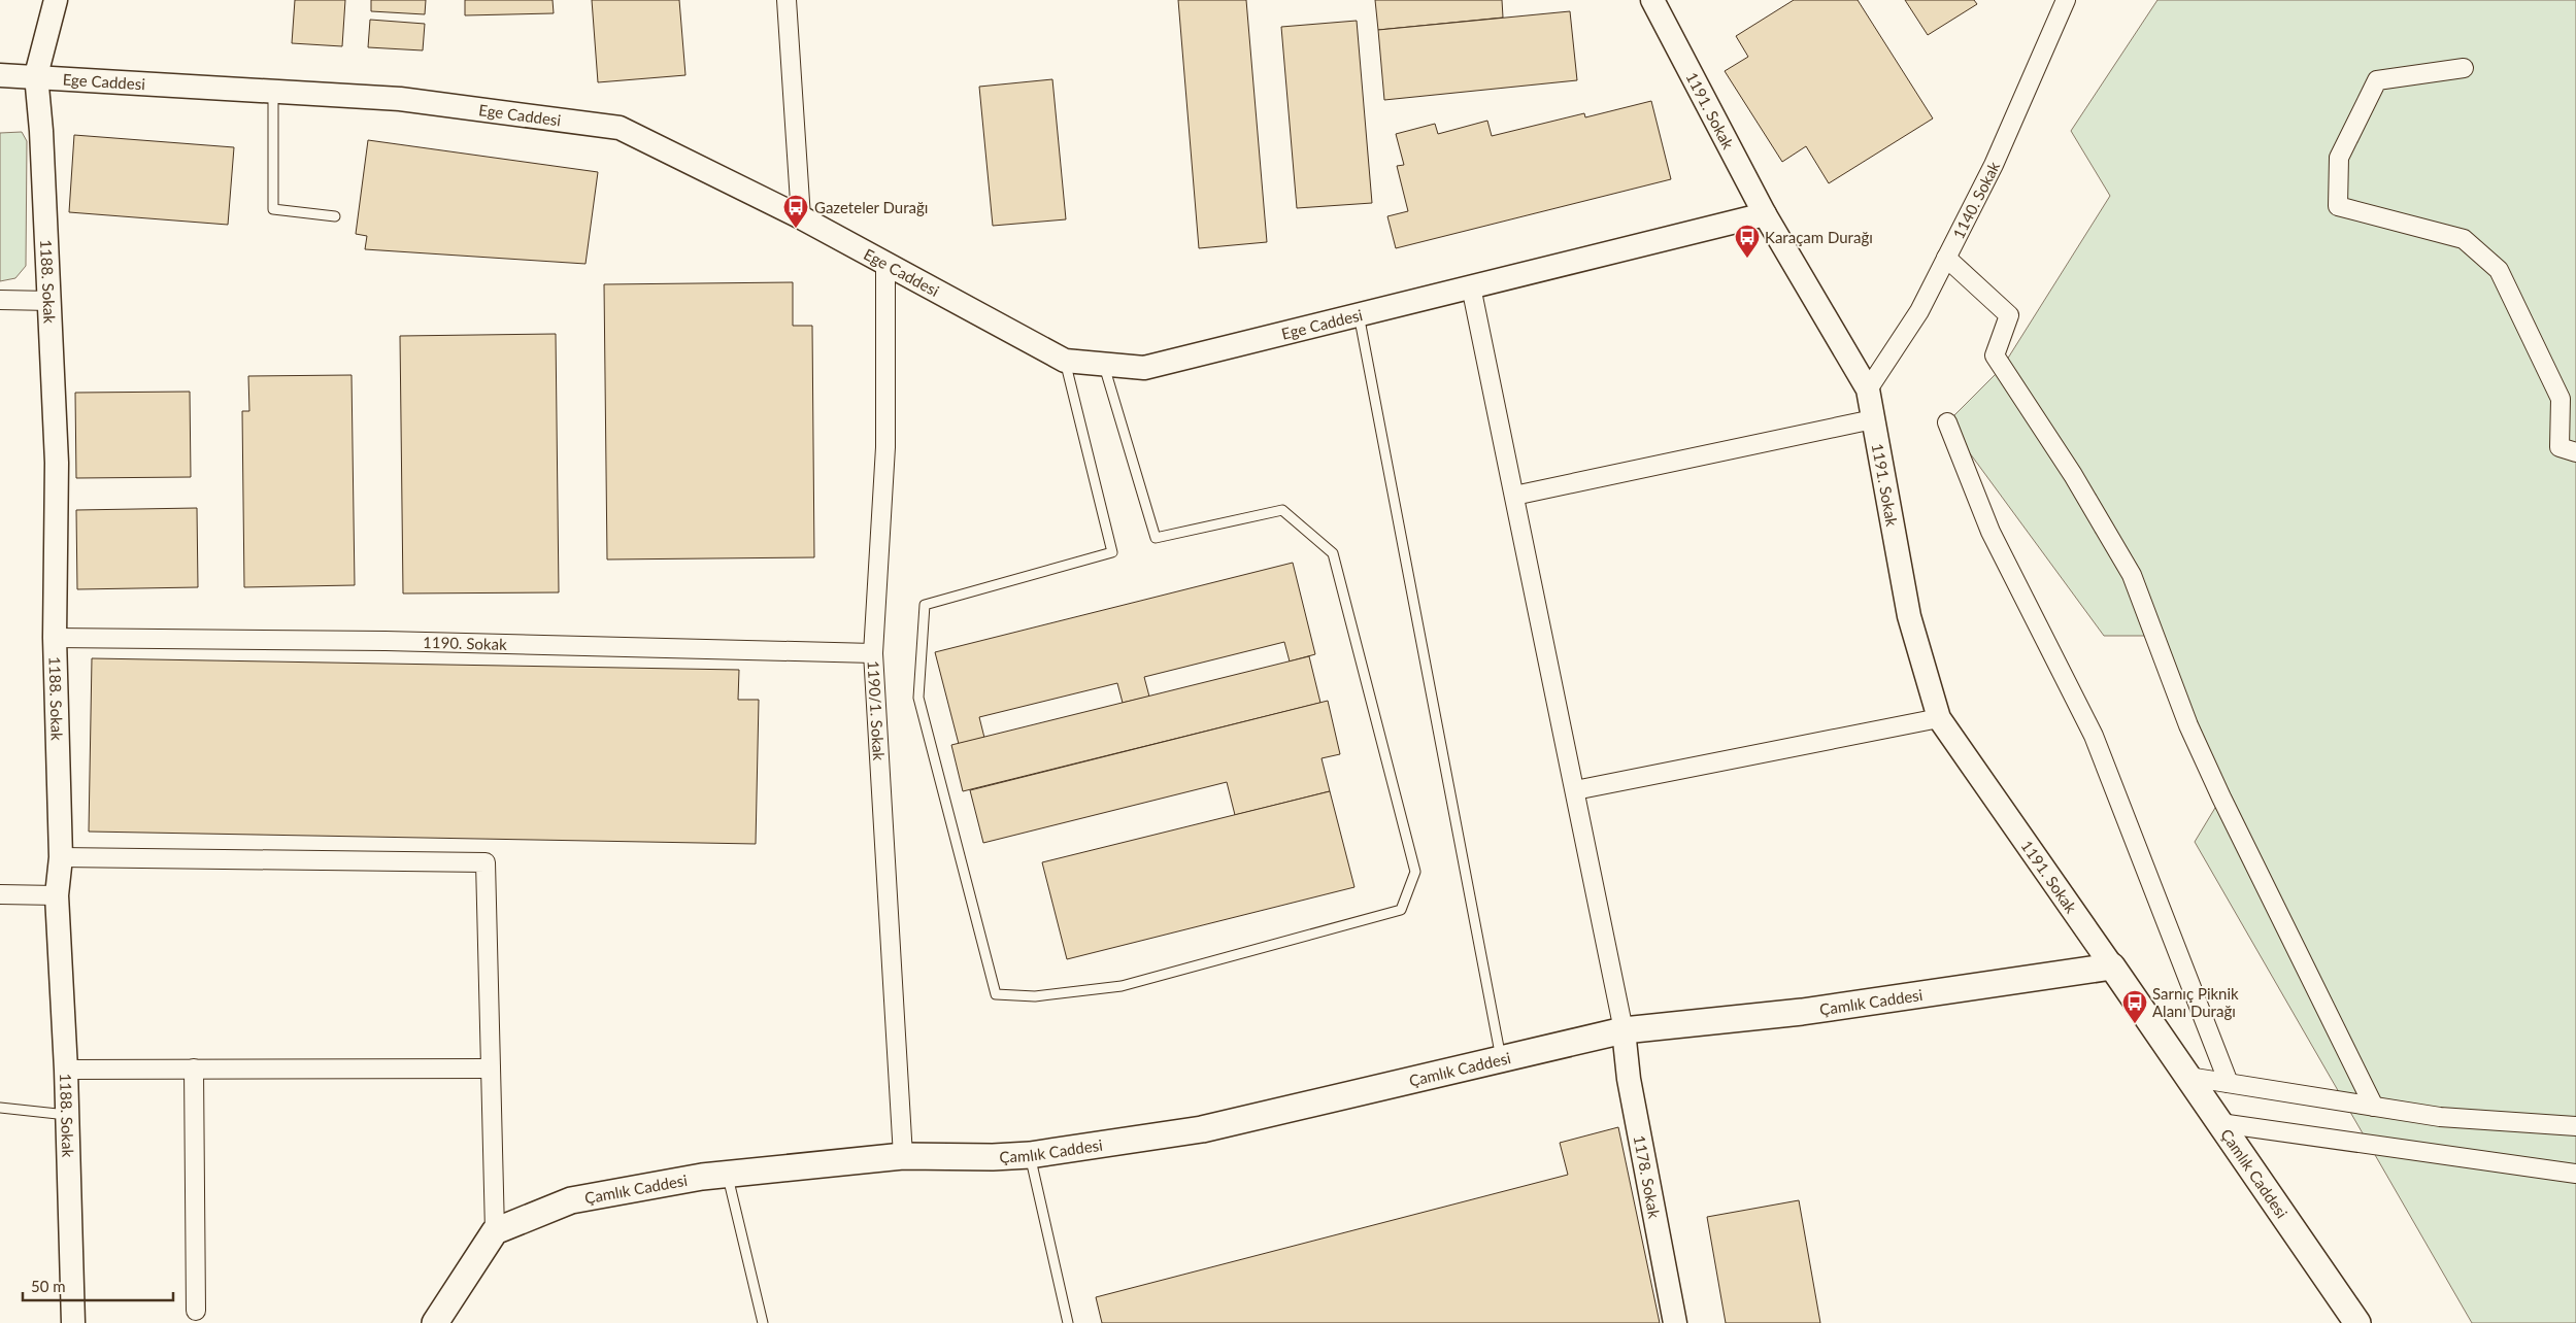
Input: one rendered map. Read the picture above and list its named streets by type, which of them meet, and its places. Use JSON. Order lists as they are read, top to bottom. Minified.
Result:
{"streets":{"main road":["Çamlık Caddesi"],"street":["Ege Caddesi","1191. Sokak","1140. Sokak","1188. Sokak","1190. Sokak","1190/1. Sokak","1178. Sokak"]},"crossings":[["Ege Caddesi","1191. Sokak"],["Ege Caddesi","1188. Sokak"],["Ege Caddesi","1190/1. Sokak"],["1191. Sokak","1140. Sokak"],["1191. Sokak","Çamlık Caddesi"],["1188. Sokak","1190. Sokak"],["1190. Sokak","1190/1. Sokak"],["1190/1. Sokak","Çamlık Caddesi"],["Çamlık Caddesi","1178. Sokak"]],"places":{"bus stop":["Gazeteler Durağı","Karaçam Durağı","Sarnıç Piknik Alanı Durağı"]},"scale_bar":"50 m"}
